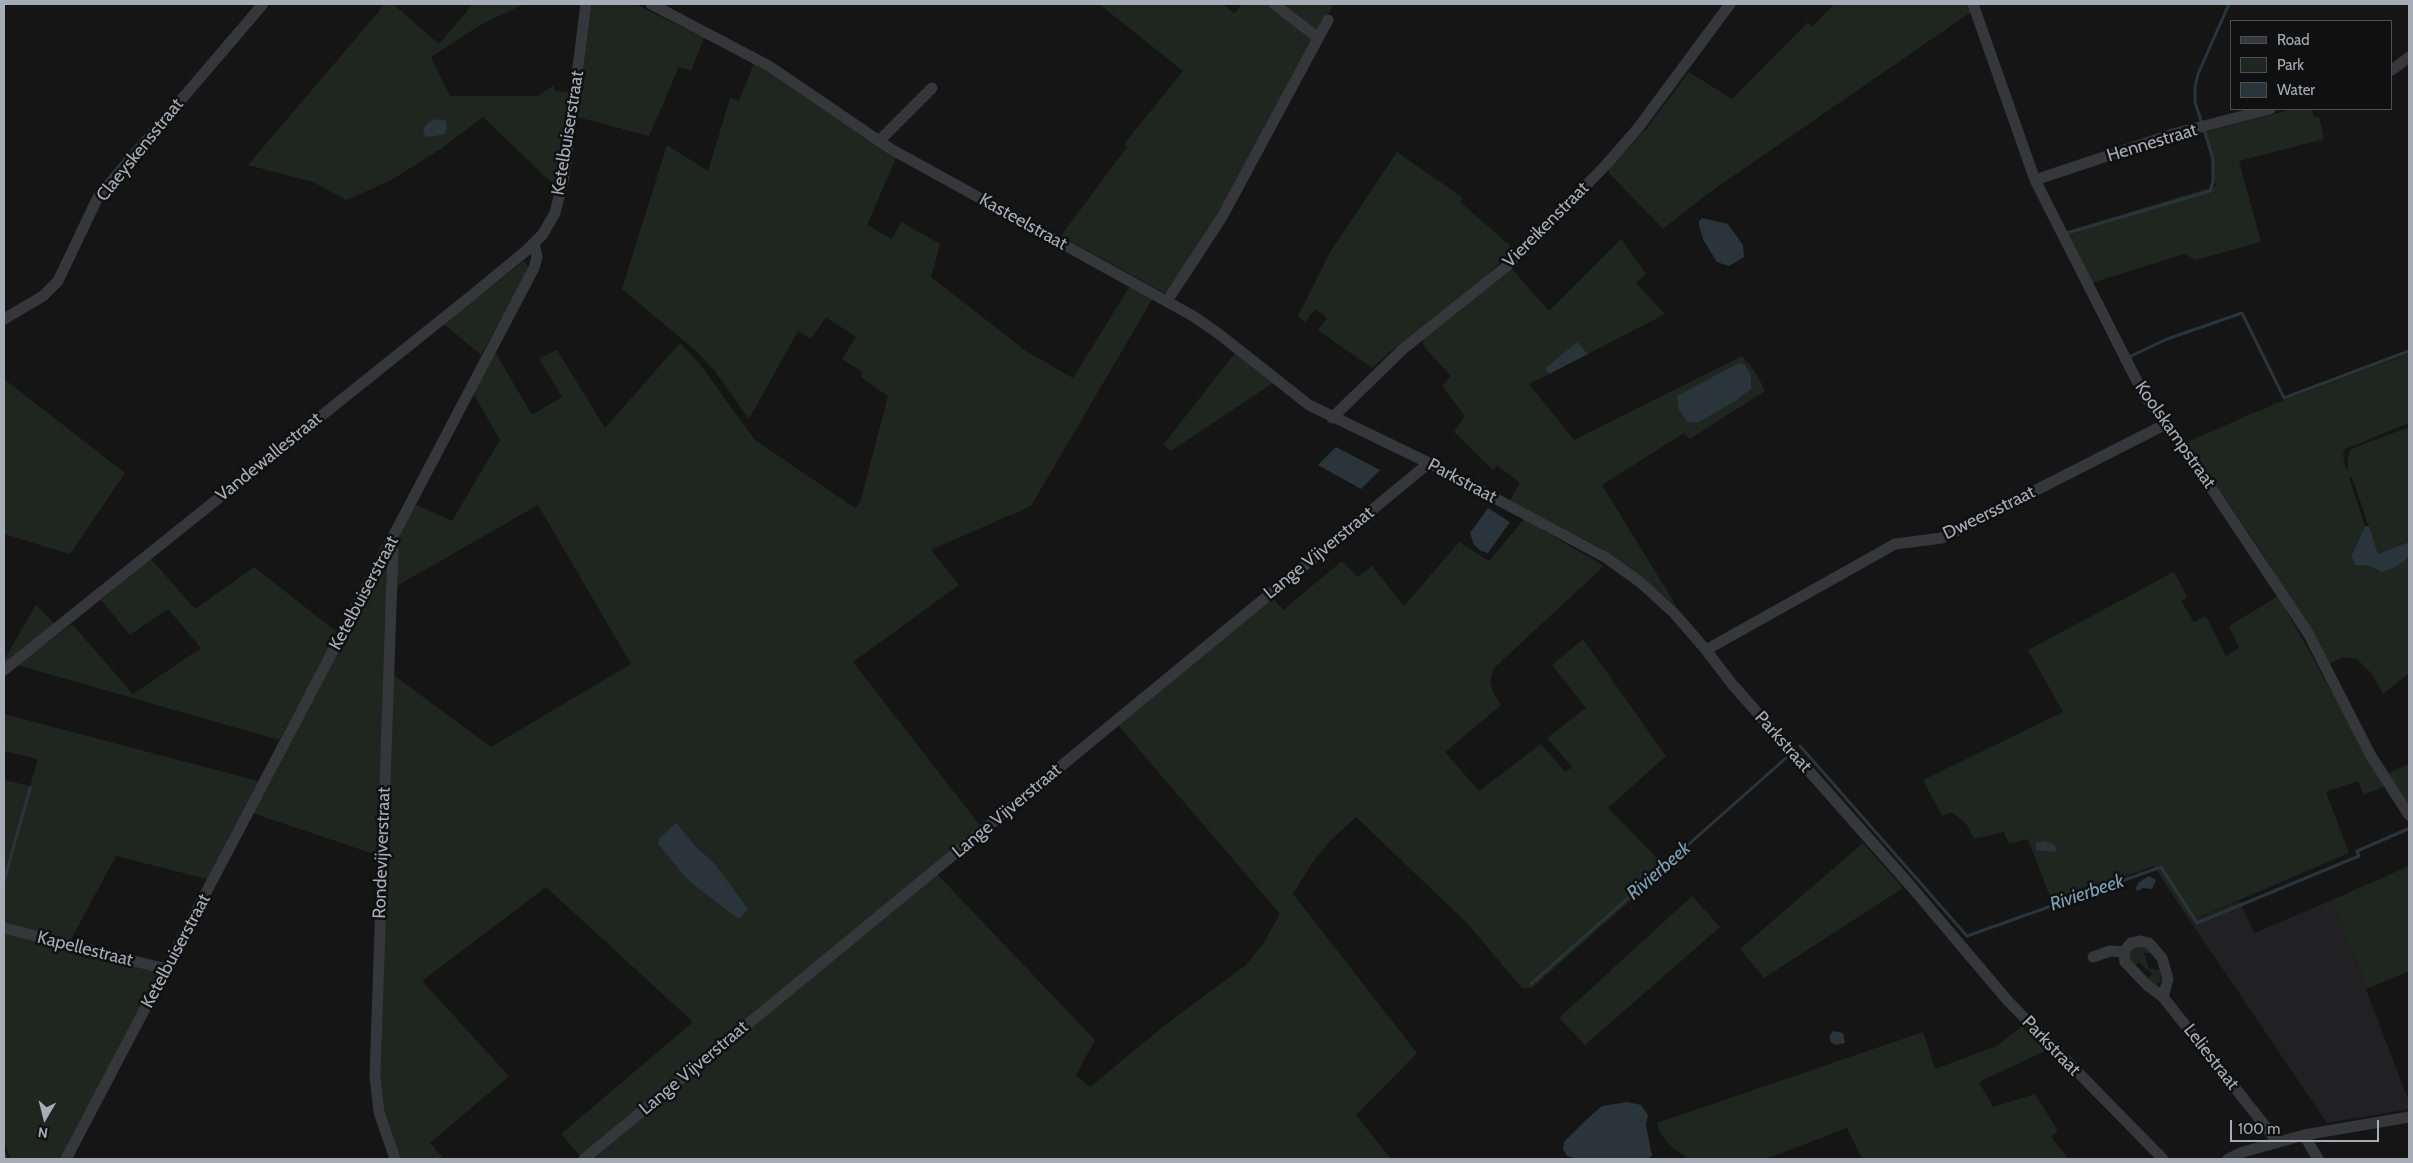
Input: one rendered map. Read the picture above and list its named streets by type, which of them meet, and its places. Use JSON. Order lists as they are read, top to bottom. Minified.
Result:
{"streets":{"street":["Ketelbuiserstraat","Hennestraat","Claeyskensstraat","Kasteelstraat","Viereikenstraat","Koolskampstraat","Vandewallestraat","Parkstraat","Dweersstraat","Lange Vijverstraat","Rondevijverstraat","Kapellestraat","Leliestraat"]},"crossings":[["Ketelbuiserstraat","Vandewallestraat"],["Ketelbuiserstraat","Rondevijverstraat"],["Ketelbuiserstraat","Kapellestraat"],["Hennestraat","Koolskampstraat"],["Kasteelstraat","Viereikenstraat"],["Kasteelstraat","Parkstraat"],["Viereikenstraat","Parkstraat"],["Koolskampstraat","Dweersstraat"],["Parkstraat","Dweersstraat"],["Parkstraat","Lange Vijverstraat"]],"water":["Rivierbeek"],"legend":["Road","Park","Water"],"scale_bar":"100 m","north":"bottom"}
